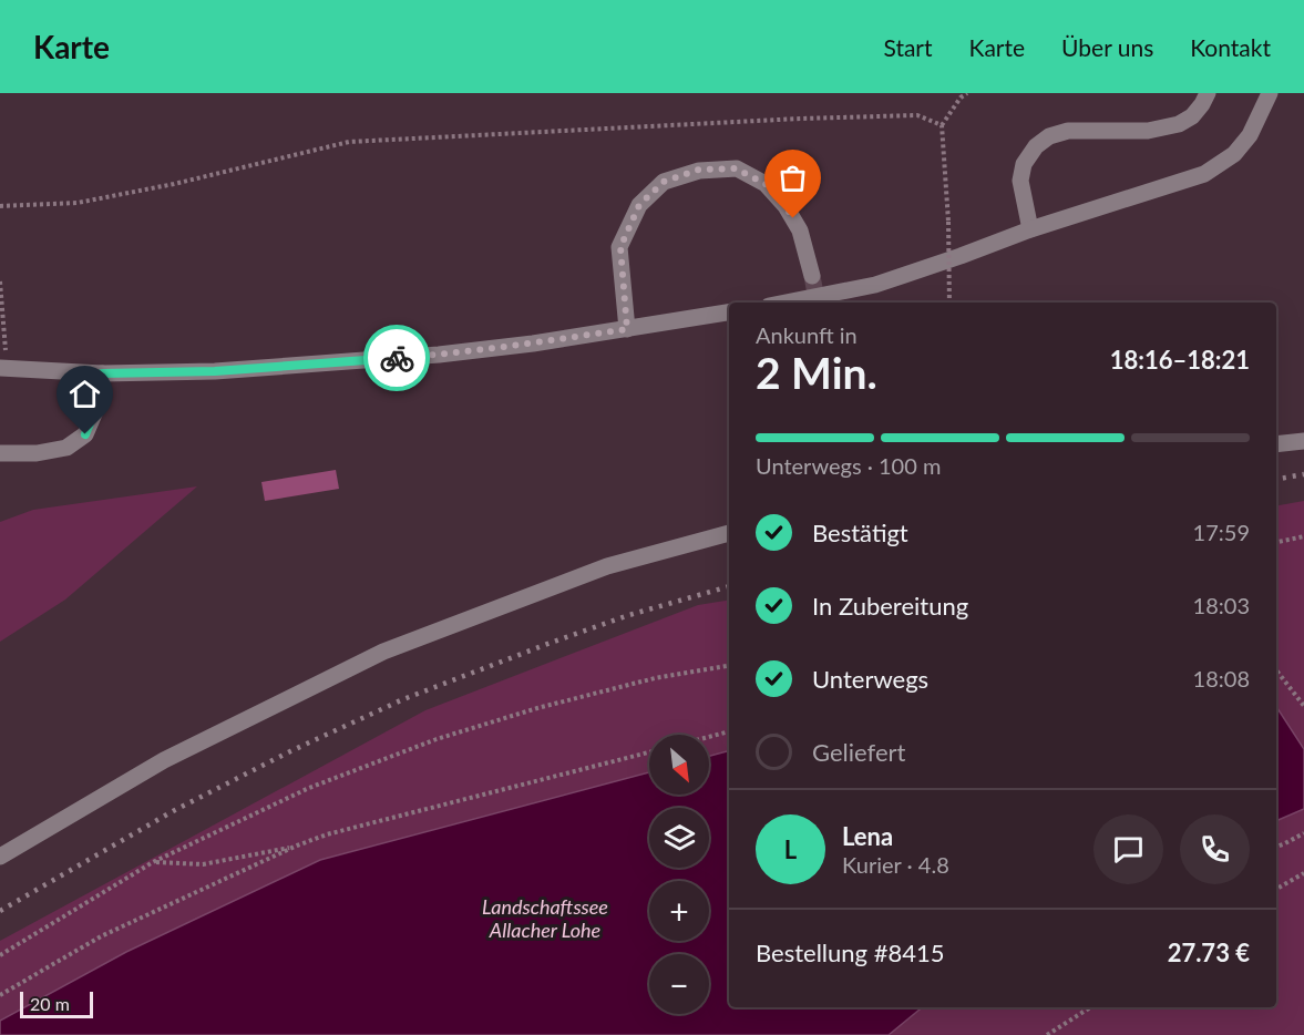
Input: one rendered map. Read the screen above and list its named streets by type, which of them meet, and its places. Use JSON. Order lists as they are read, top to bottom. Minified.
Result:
{"water":["Landschaftssee Allacher Lohe"],"scale_bar":"20 m","north":"bottom right","page":{"header":"Karte","nav":["Start","Karte","Über uns","Kontakt"],"heading":["2 Min.","Ankunft in","18:16–18:21"],"panel":["Lena","Kurier · 4.8","Bestellung #8415","27.73 €"],"bar":"Unterwegs · 100 m","list":[["Bestätigt","17:59"],["In Zubereitung","18:03"],["Unterwegs","18:08"],"Geliefert"],"map_buttons":["+","−"],"round":"L","scale":"20 m"}}
